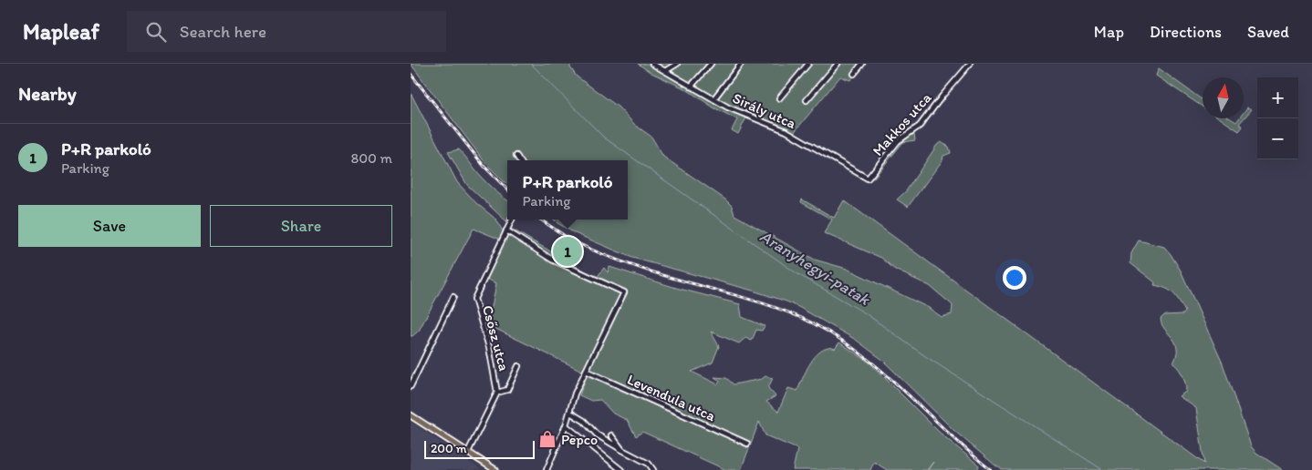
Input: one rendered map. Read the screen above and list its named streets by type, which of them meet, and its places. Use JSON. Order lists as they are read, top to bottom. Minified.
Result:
{"streets":{"street":["Sirály utca","Makkos utca","Csősz utca","Levendula utca"]},"crossings":[["Sirály utca","Makkos utca"]],"water":["Aranyhegyi-patak"],"places":{"shop":["Pepco"]},"scale_bar":"200 m","north":"top","page":{"header":"Mapleaf","search":"Search here","nav":["Map","Directions","Saved"],"heading":"Nearby","map_buttons":["+","−"],"list":[{"mark":"1","name":"P+R parkoló","note":"Parking","value":"800 m"}],"popup":["P+R parkoló","Parking"],"buttons":["Save","Share"],"pins":"1","scale":"200 m"}}
